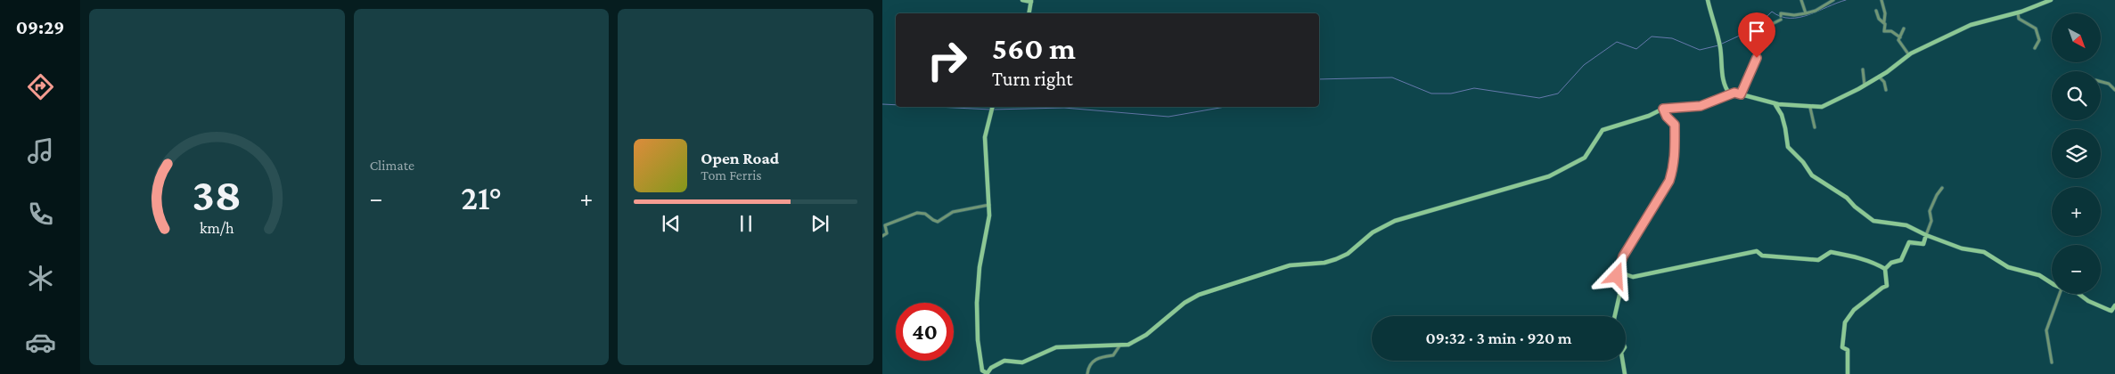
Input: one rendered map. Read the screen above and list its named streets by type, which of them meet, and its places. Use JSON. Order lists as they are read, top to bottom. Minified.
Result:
{"north":"bottom right","page":{"tabs":"09:29","tile":"Climate","map_buttons":["+","−"],"turn":["560 m","Turn right"],"song":["Open Road","Tom Ferris"],"heat":["−","21°","+"],"limit":"40","trip":"09:32 · 3 min · 920 m","gauge":["38","km/h"]}}
